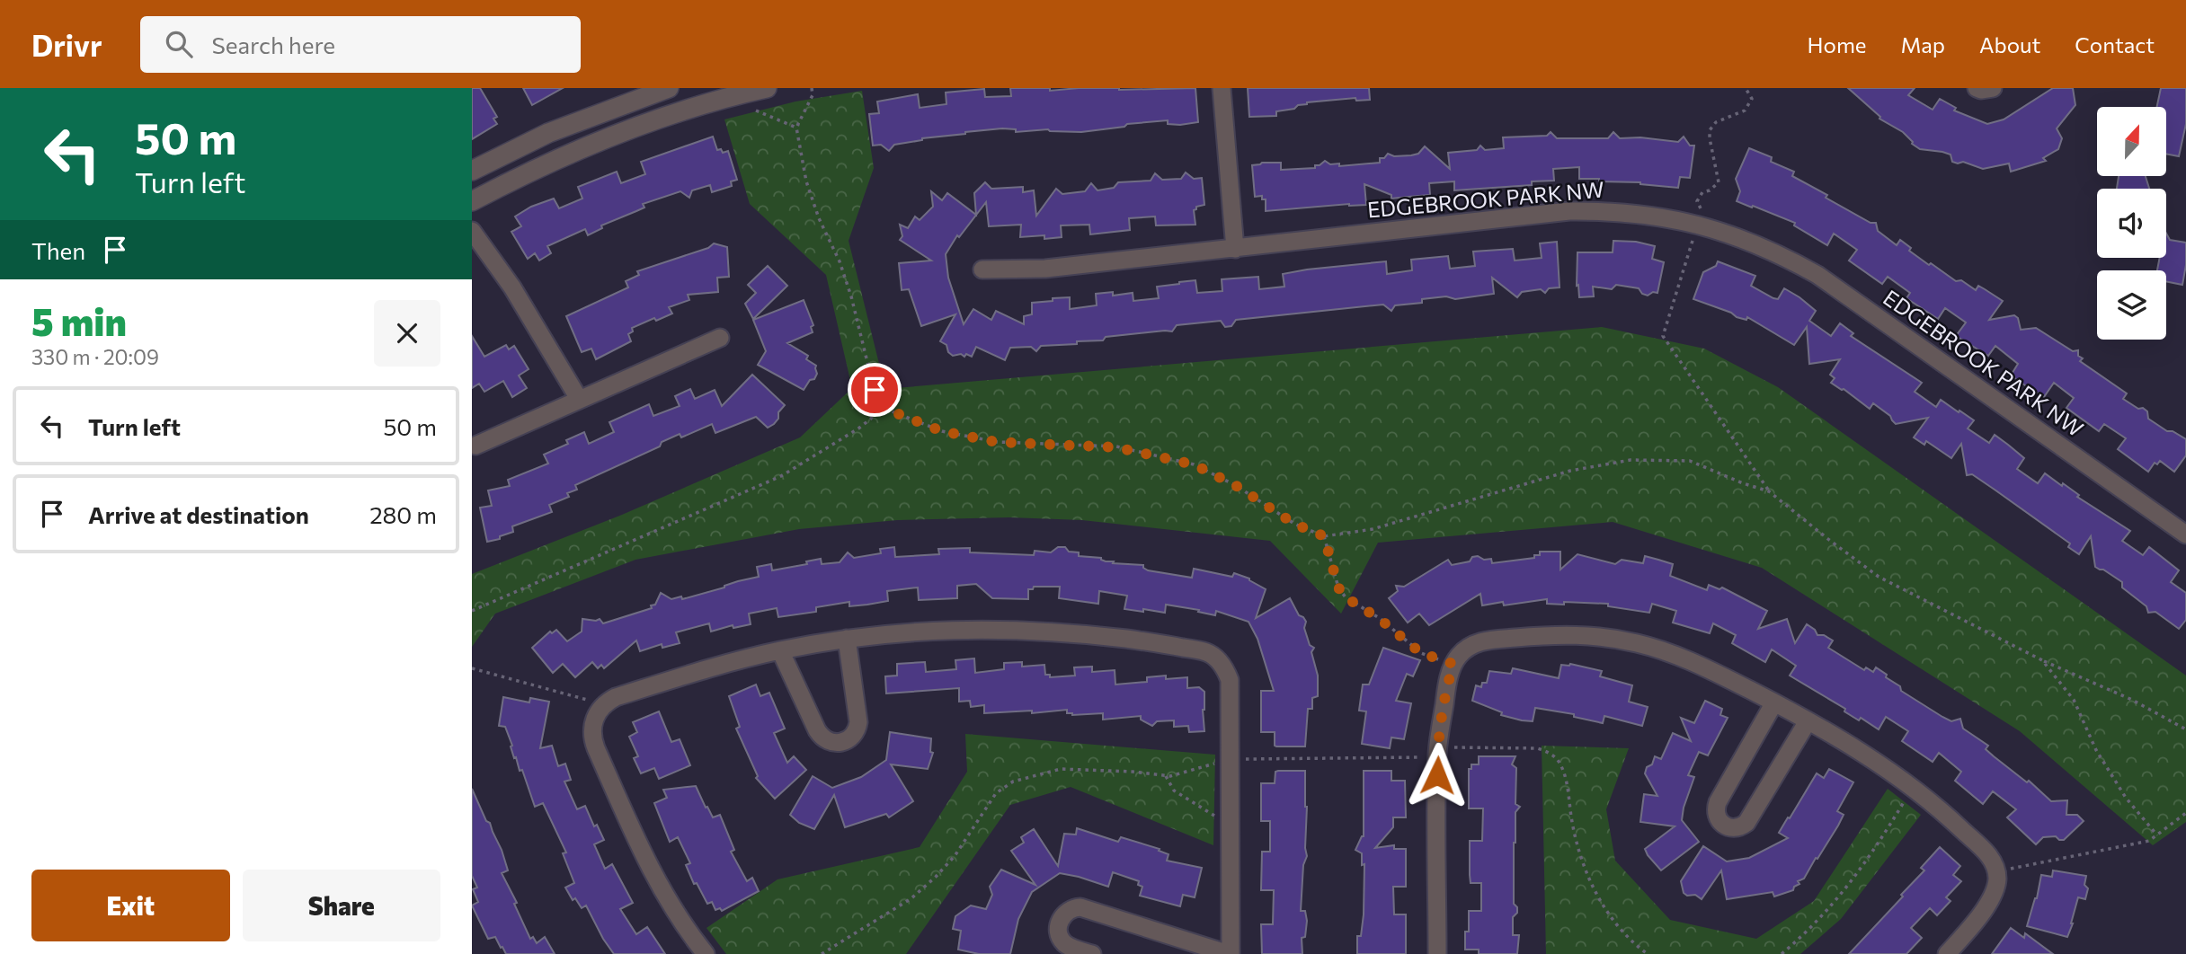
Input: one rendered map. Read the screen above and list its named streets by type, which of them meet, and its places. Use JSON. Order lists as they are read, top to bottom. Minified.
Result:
{"streets":{"street":["EDGEBROOK PARK NW"]},"north":"top","page":{"header":"Drivr","search":"Search here","nav":["Home","Map","About","Contact"],"turn":["50 m","Turn left"],"then":"Then","heading":["5 min","330 m · 20:09"],"list":[{"name":"Turn left","value":"50 m"},{"name":"Arrive at destination","value":"280 m"}],"buttons":["Exit","Share"]}}
